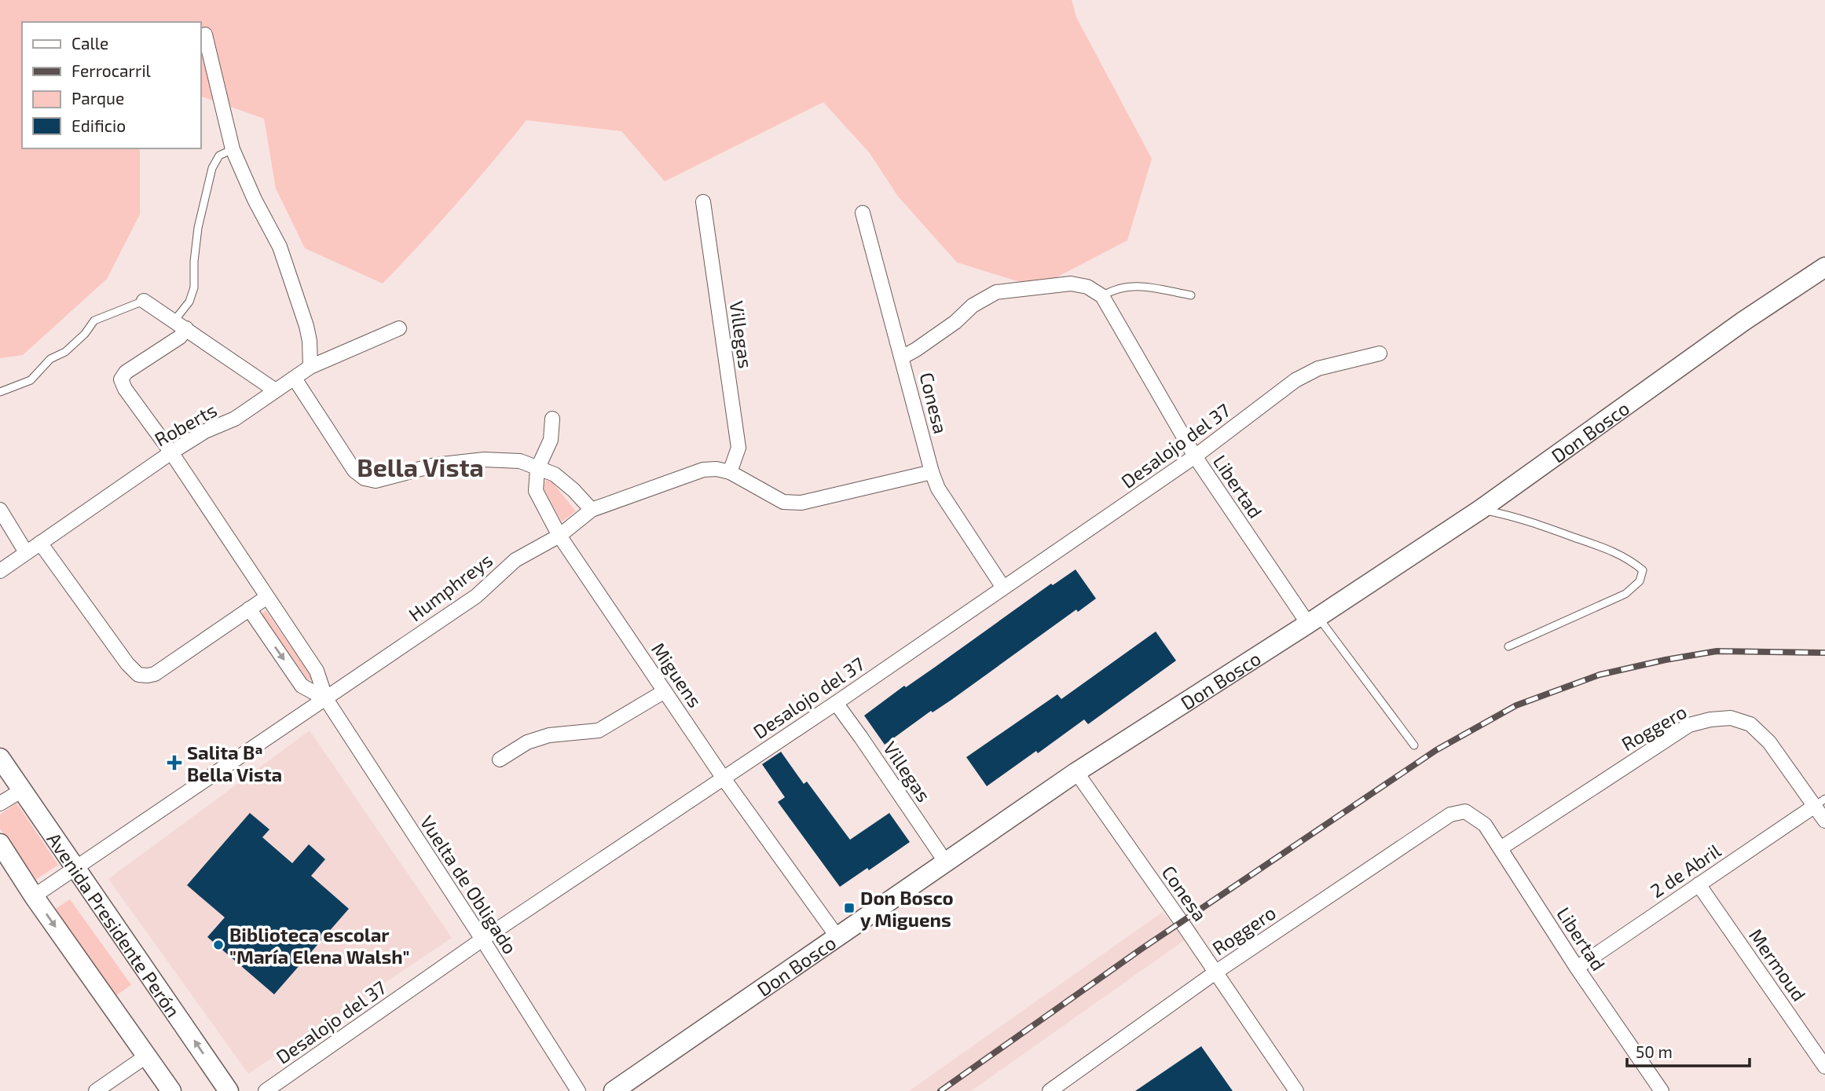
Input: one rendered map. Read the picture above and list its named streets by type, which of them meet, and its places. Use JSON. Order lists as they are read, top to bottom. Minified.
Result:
{"streets":{"street":["Villegas","Conesa","Roberts","Don Bosco","Desalojo del 37","Libertad","Humphreys","Miguens","Roggero","2 de Abril","Vuelta de Obligado","Avenida Presidente Perón","Mermoud"]},"crossings":[["Villegas","Don Bosco"],["Villegas","Desalojo del 37"],["Villegas","Humphreys"],["Conesa","Don Bosco"],["Conesa","Desalojo del 37"],["Conesa","Libertad"],["Conesa","Humphreys"],["Conesa","Roggero"],["Roberts","Vuelta de Obligado"],["Don Bosco","Libertad"],["Don Bosco","Miguens"],["Desalojo del 37","Libertad"],["Desalojo del 37","Miguens"],["Desalojo del 37","Vuelta de Obligado"],["Libertad","Roggero"],["Libertad","2 de Abril"],["Humphreys","Miguens"],["Humphreys","Vuelta de Obligado"],["Humphreys","Avenida Presidente Perón"],["Roggero","2 de Abril"],["2 de Abril","Mermoud"]],"districts":["Bella Vista"],"places":{"health":["Salita Bª Bella Vista"],"transit":["Don Bosco y Miguens"],"other":["Biblioteca escolar \"María Elena Walsh\""]},"legend":["Calle","Ferrocarril","Parque","Edificio"],"scale_bar":"50 m"}
